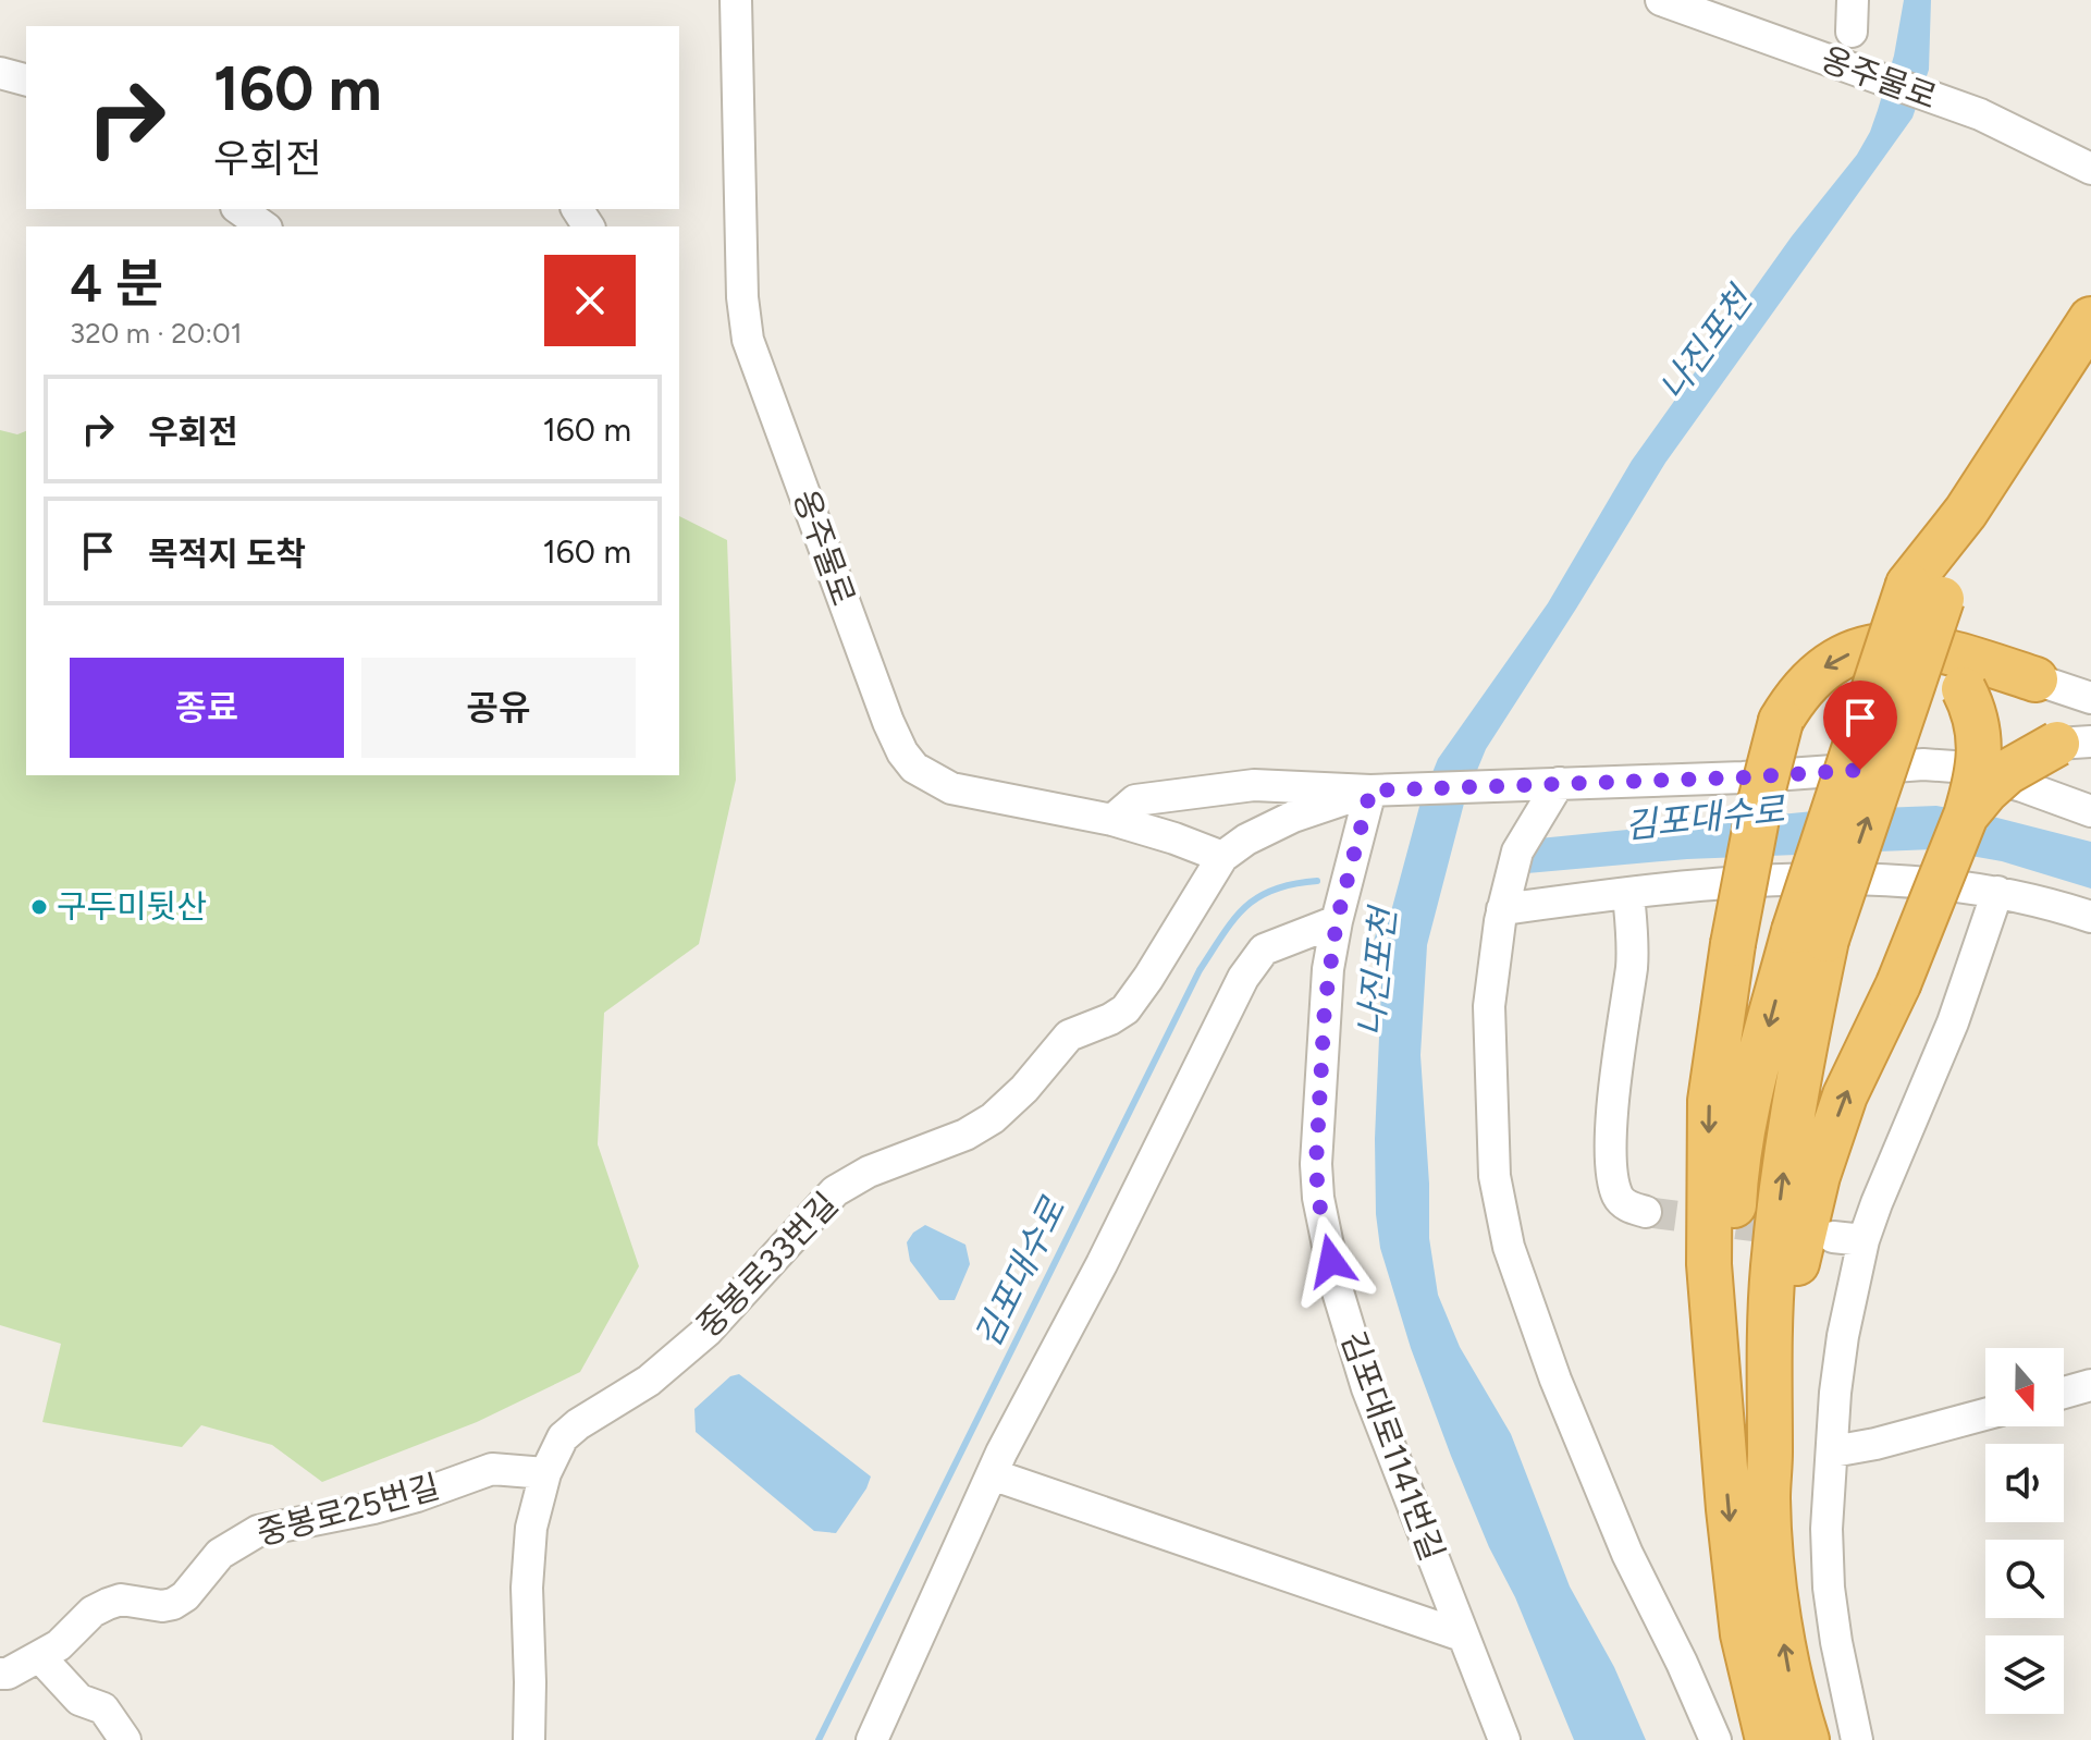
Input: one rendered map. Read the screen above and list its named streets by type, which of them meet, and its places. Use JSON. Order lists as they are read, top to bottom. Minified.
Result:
{"streets":{"street":["옹주물로","중봉로33번길","김포대로1141번길","중봉로25번길"]},"crossings":[["옹주물로","중봉로33번길"],["중봉로33번길","중봉로25번길"]],"water":["나진포천","김포대수로"],"places":["구두미뒷산"],"north":"bottom","page":{"turn":["160 m","우회전"],"heading":["4 분","320 m · 20:01"],"list":[{"name":"우회전","value":"160 m"},{"name":"목적지 도착","value":"160 m"}],"buttons":["종료","공유"]}}
